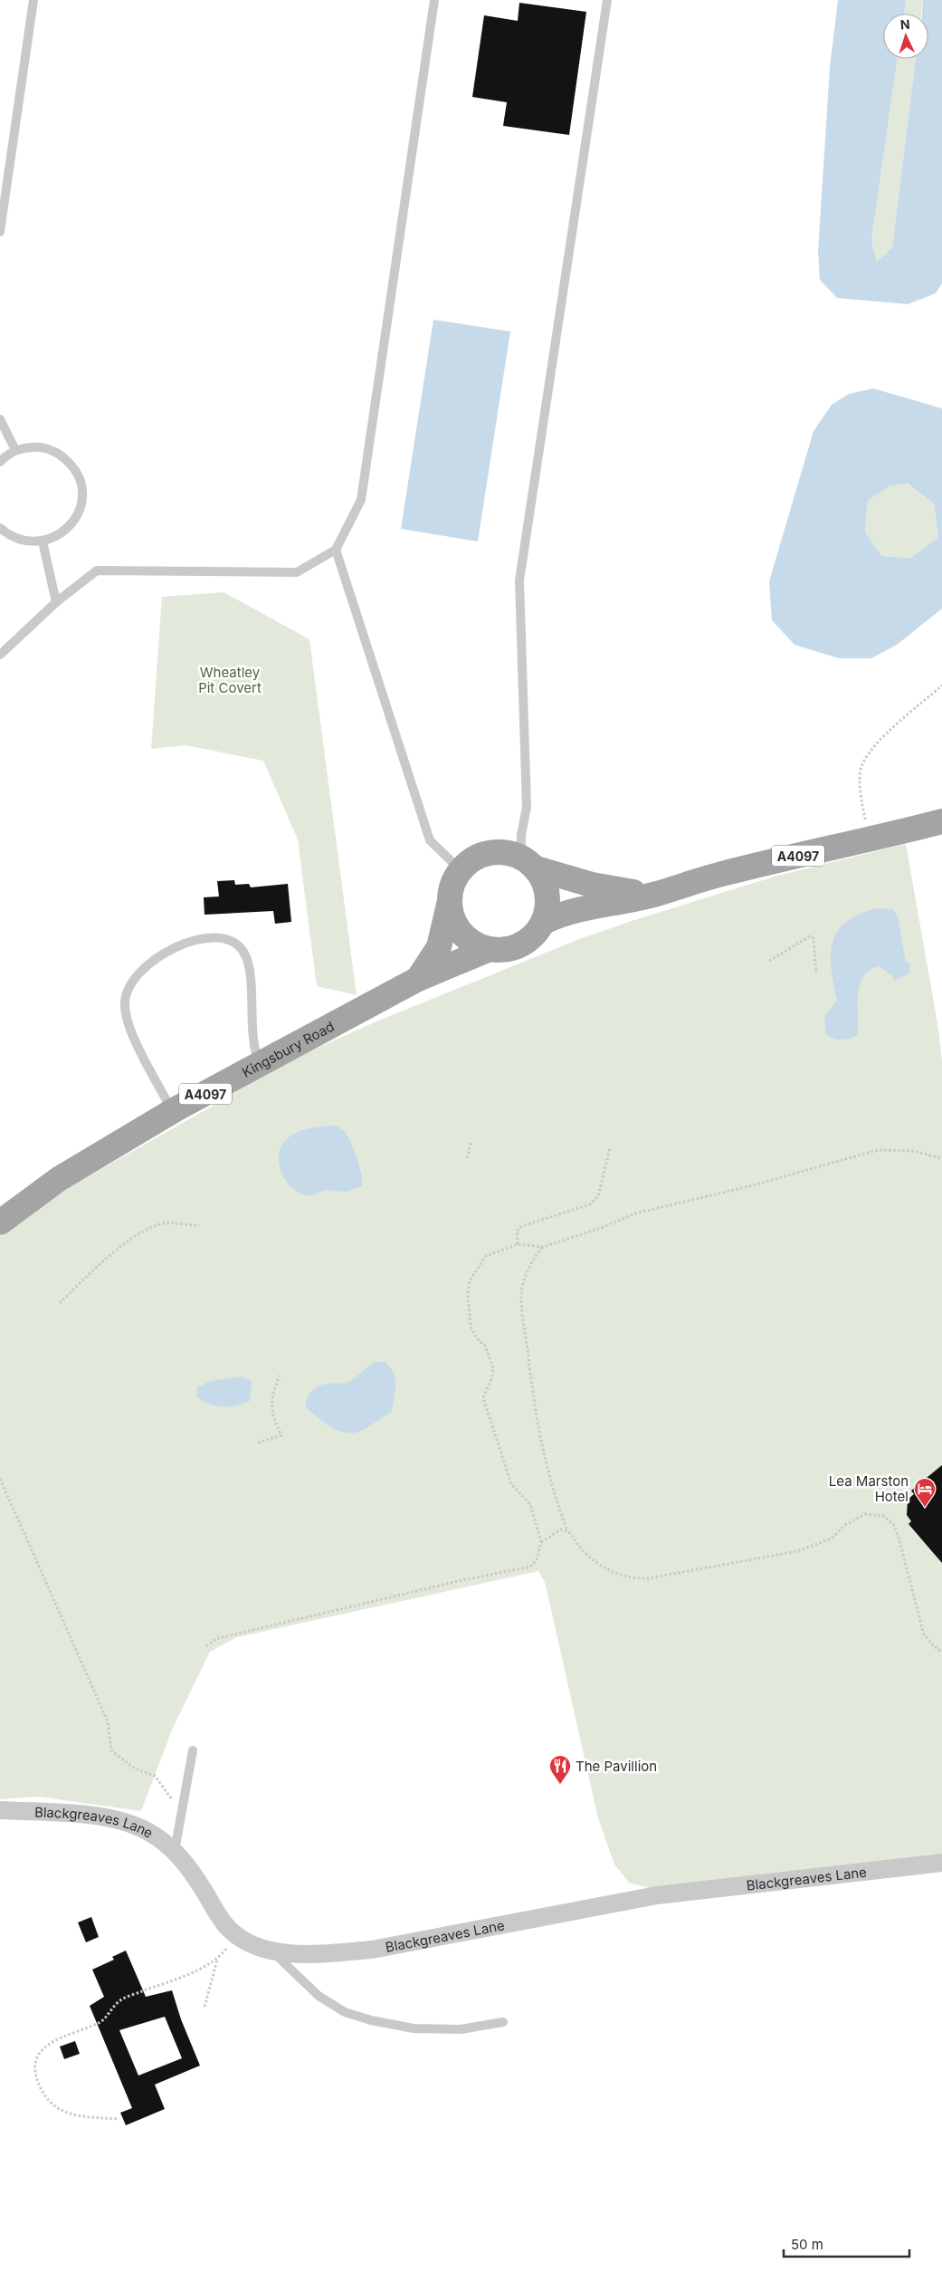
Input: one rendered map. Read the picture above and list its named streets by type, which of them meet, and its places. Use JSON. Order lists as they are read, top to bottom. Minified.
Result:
{"streets":{"main road":["A4097","Kingsbury Road"],"street":["Blackgreaves Lane"]},"parks":["Wheatley Pit Covert"],"places":{"hotel":["Lea Marston Hotel"],"restaurant":["The Pavillion"]},"scale_bar":"50 m","north":"top"}
